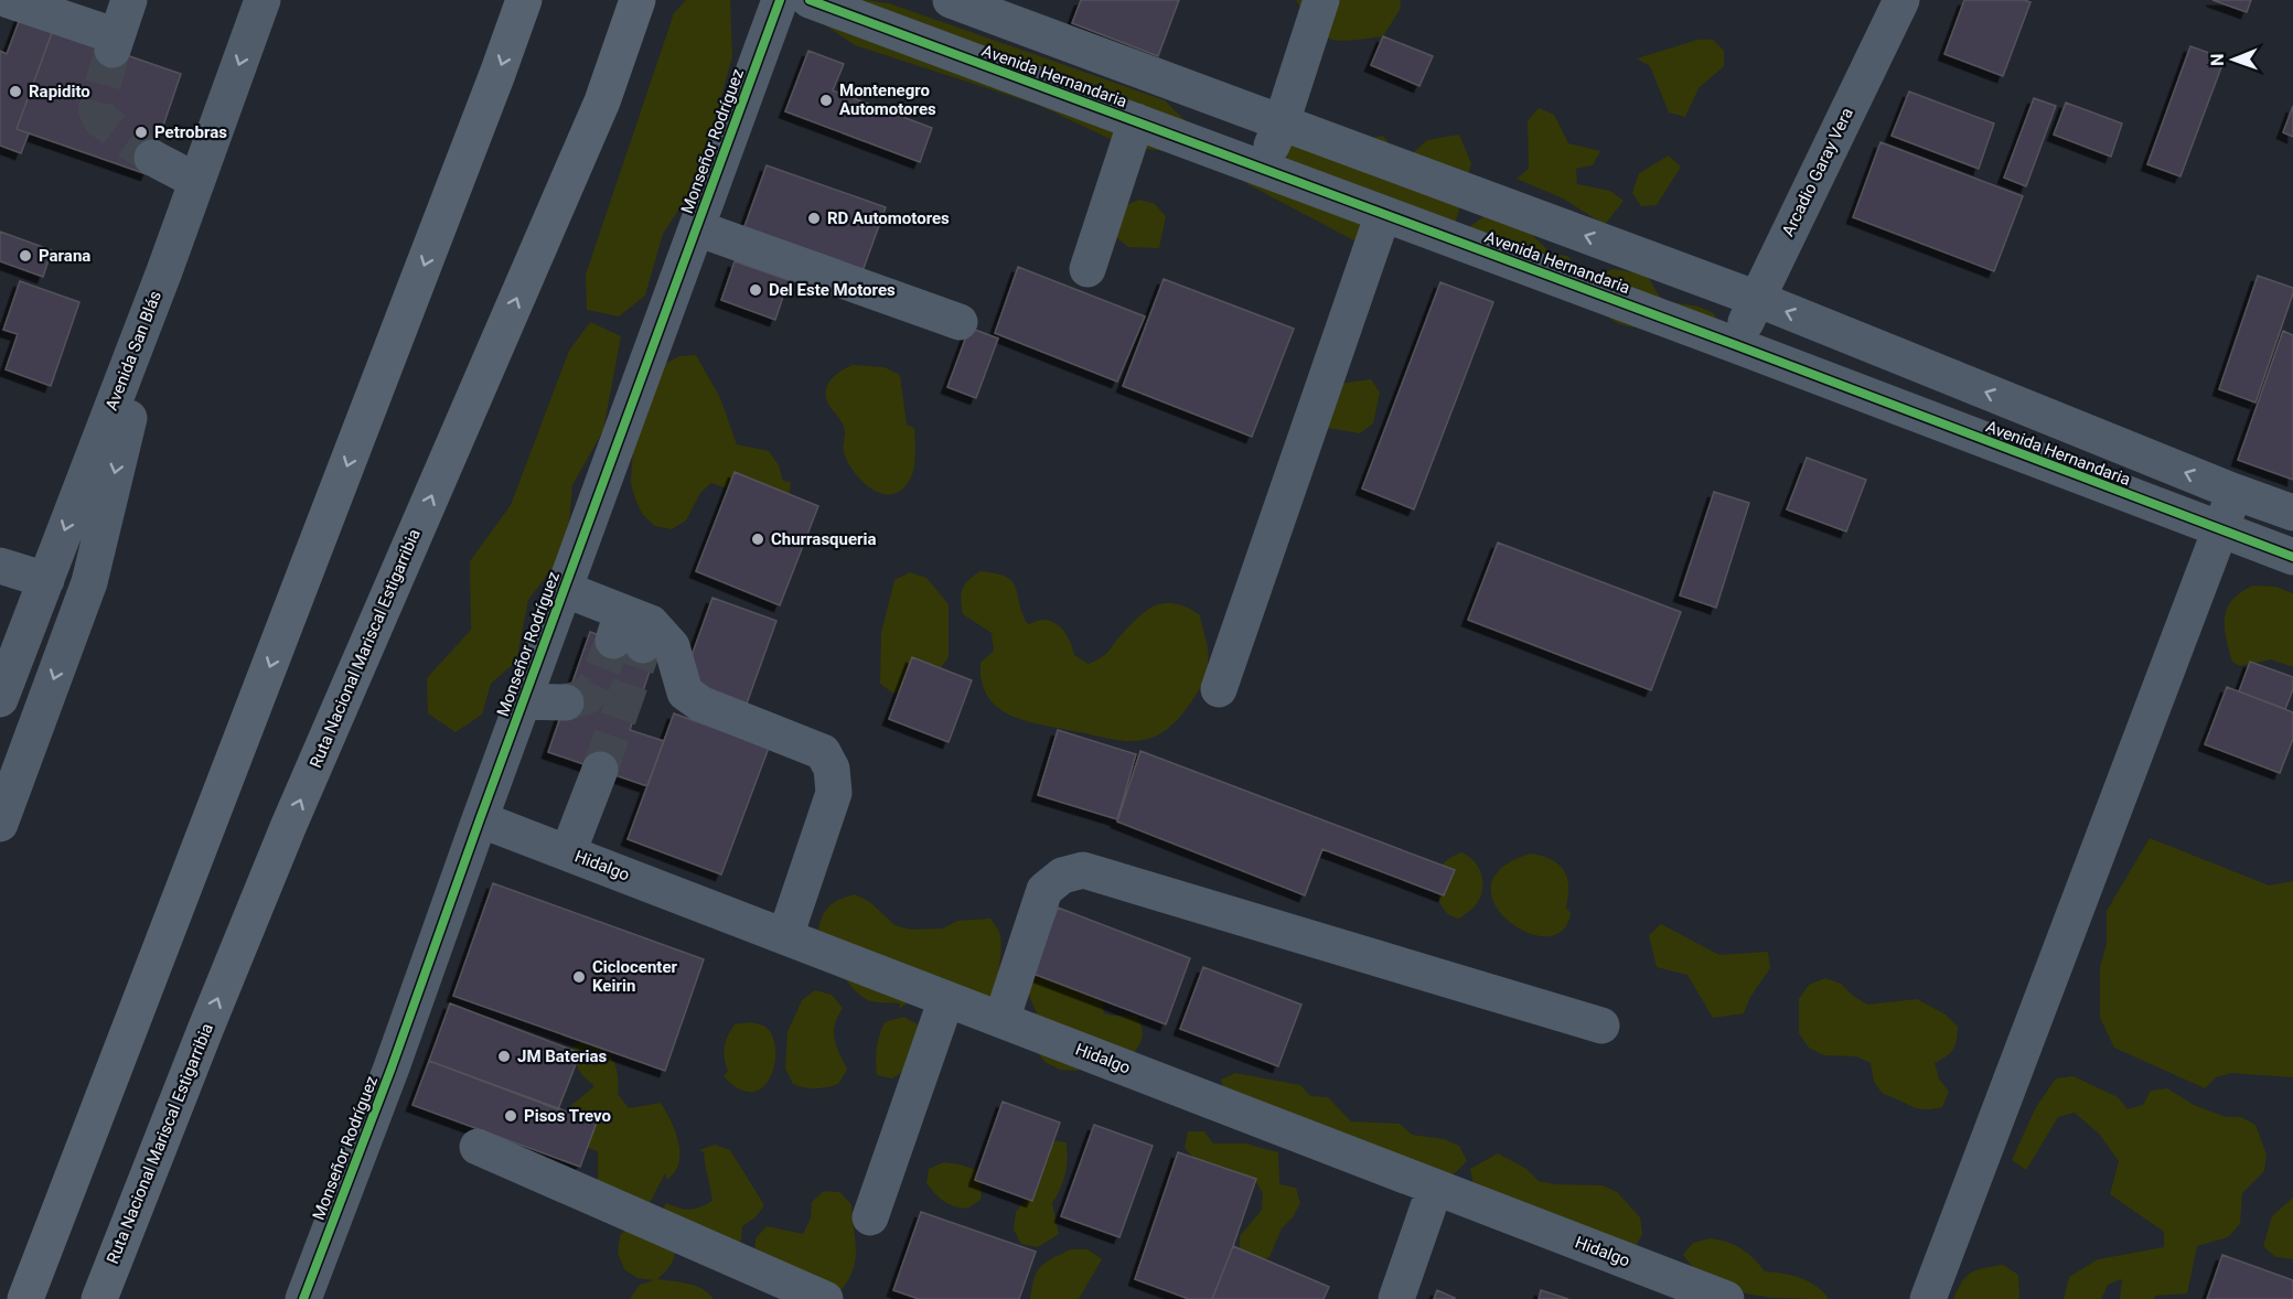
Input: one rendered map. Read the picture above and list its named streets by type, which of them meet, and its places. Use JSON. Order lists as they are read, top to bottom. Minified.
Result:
{"streets":{"highway":["Ruta Nacional Mariscal Estigarribia"],"street":["Avenida Hernandaria","Monseñor Rodríguez","Arcadio Garay Vera","Avenida San Blás","Hidalgo"]},"crossings":[["Avenida Hernandaria","Arcadio Garay Vera"],["Monseñor Rodríguez","Hidalgo"]],"places":["Rapidito","Montenegro Automotores","Petrobras","RD Automotores","Parana","Del Este Motores","Churrasqueria","Ciclocenter Keirin","JM Baterias","Pisos Trevo"],"north":"left"}
